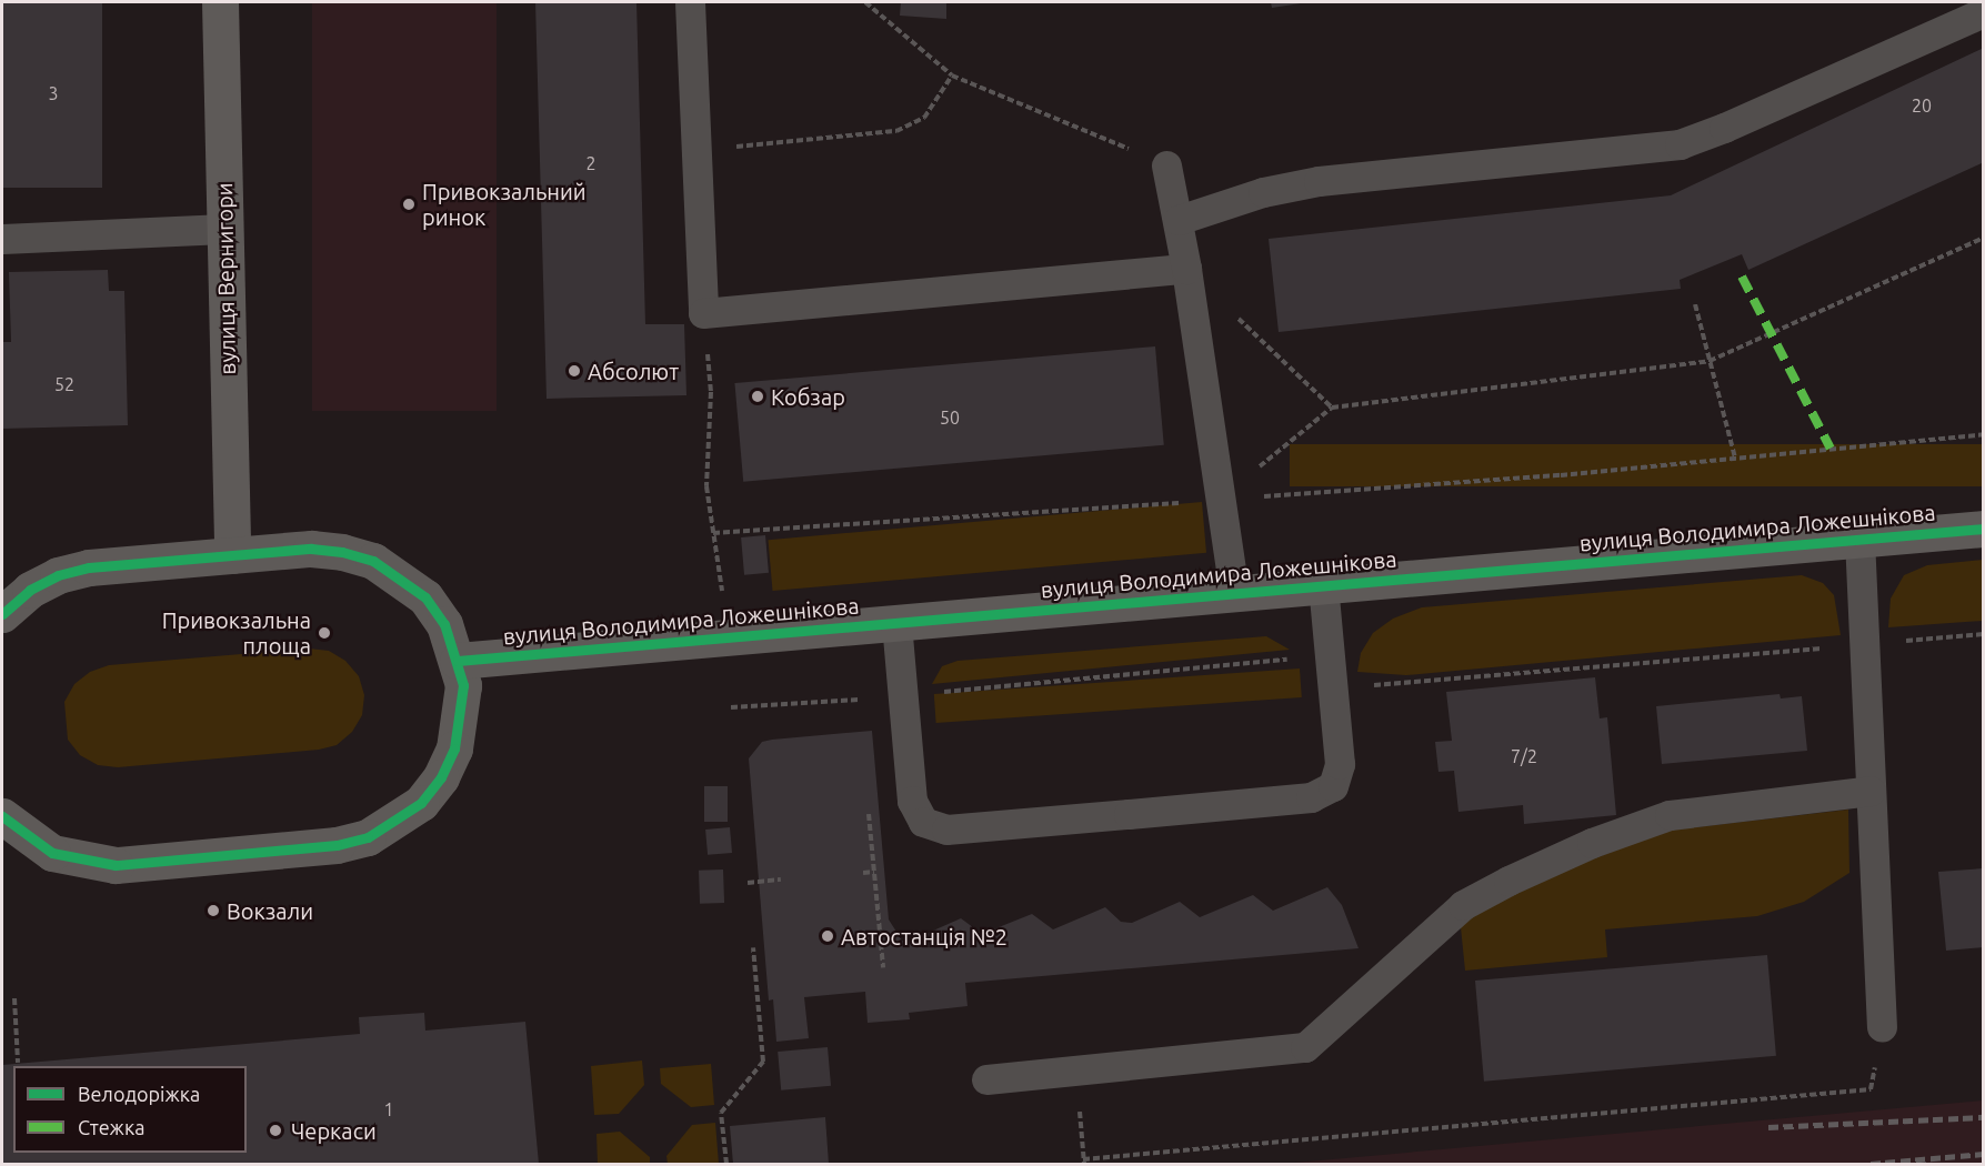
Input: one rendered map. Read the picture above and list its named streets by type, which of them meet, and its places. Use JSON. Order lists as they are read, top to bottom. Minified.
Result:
{"streets":{"street":["вулиця Вернигори","вулиця Володимира Ложешнікова"]},"places":["Привокзальний ринок","Абсолют","Кобзар","Привокзальна площа","Вокзали","Автостанція №2","Черкаси"],"house_numbers":["3","20","2","52","50","7/2","1"],"legend":["Велодоріжка","Стежка"]}
